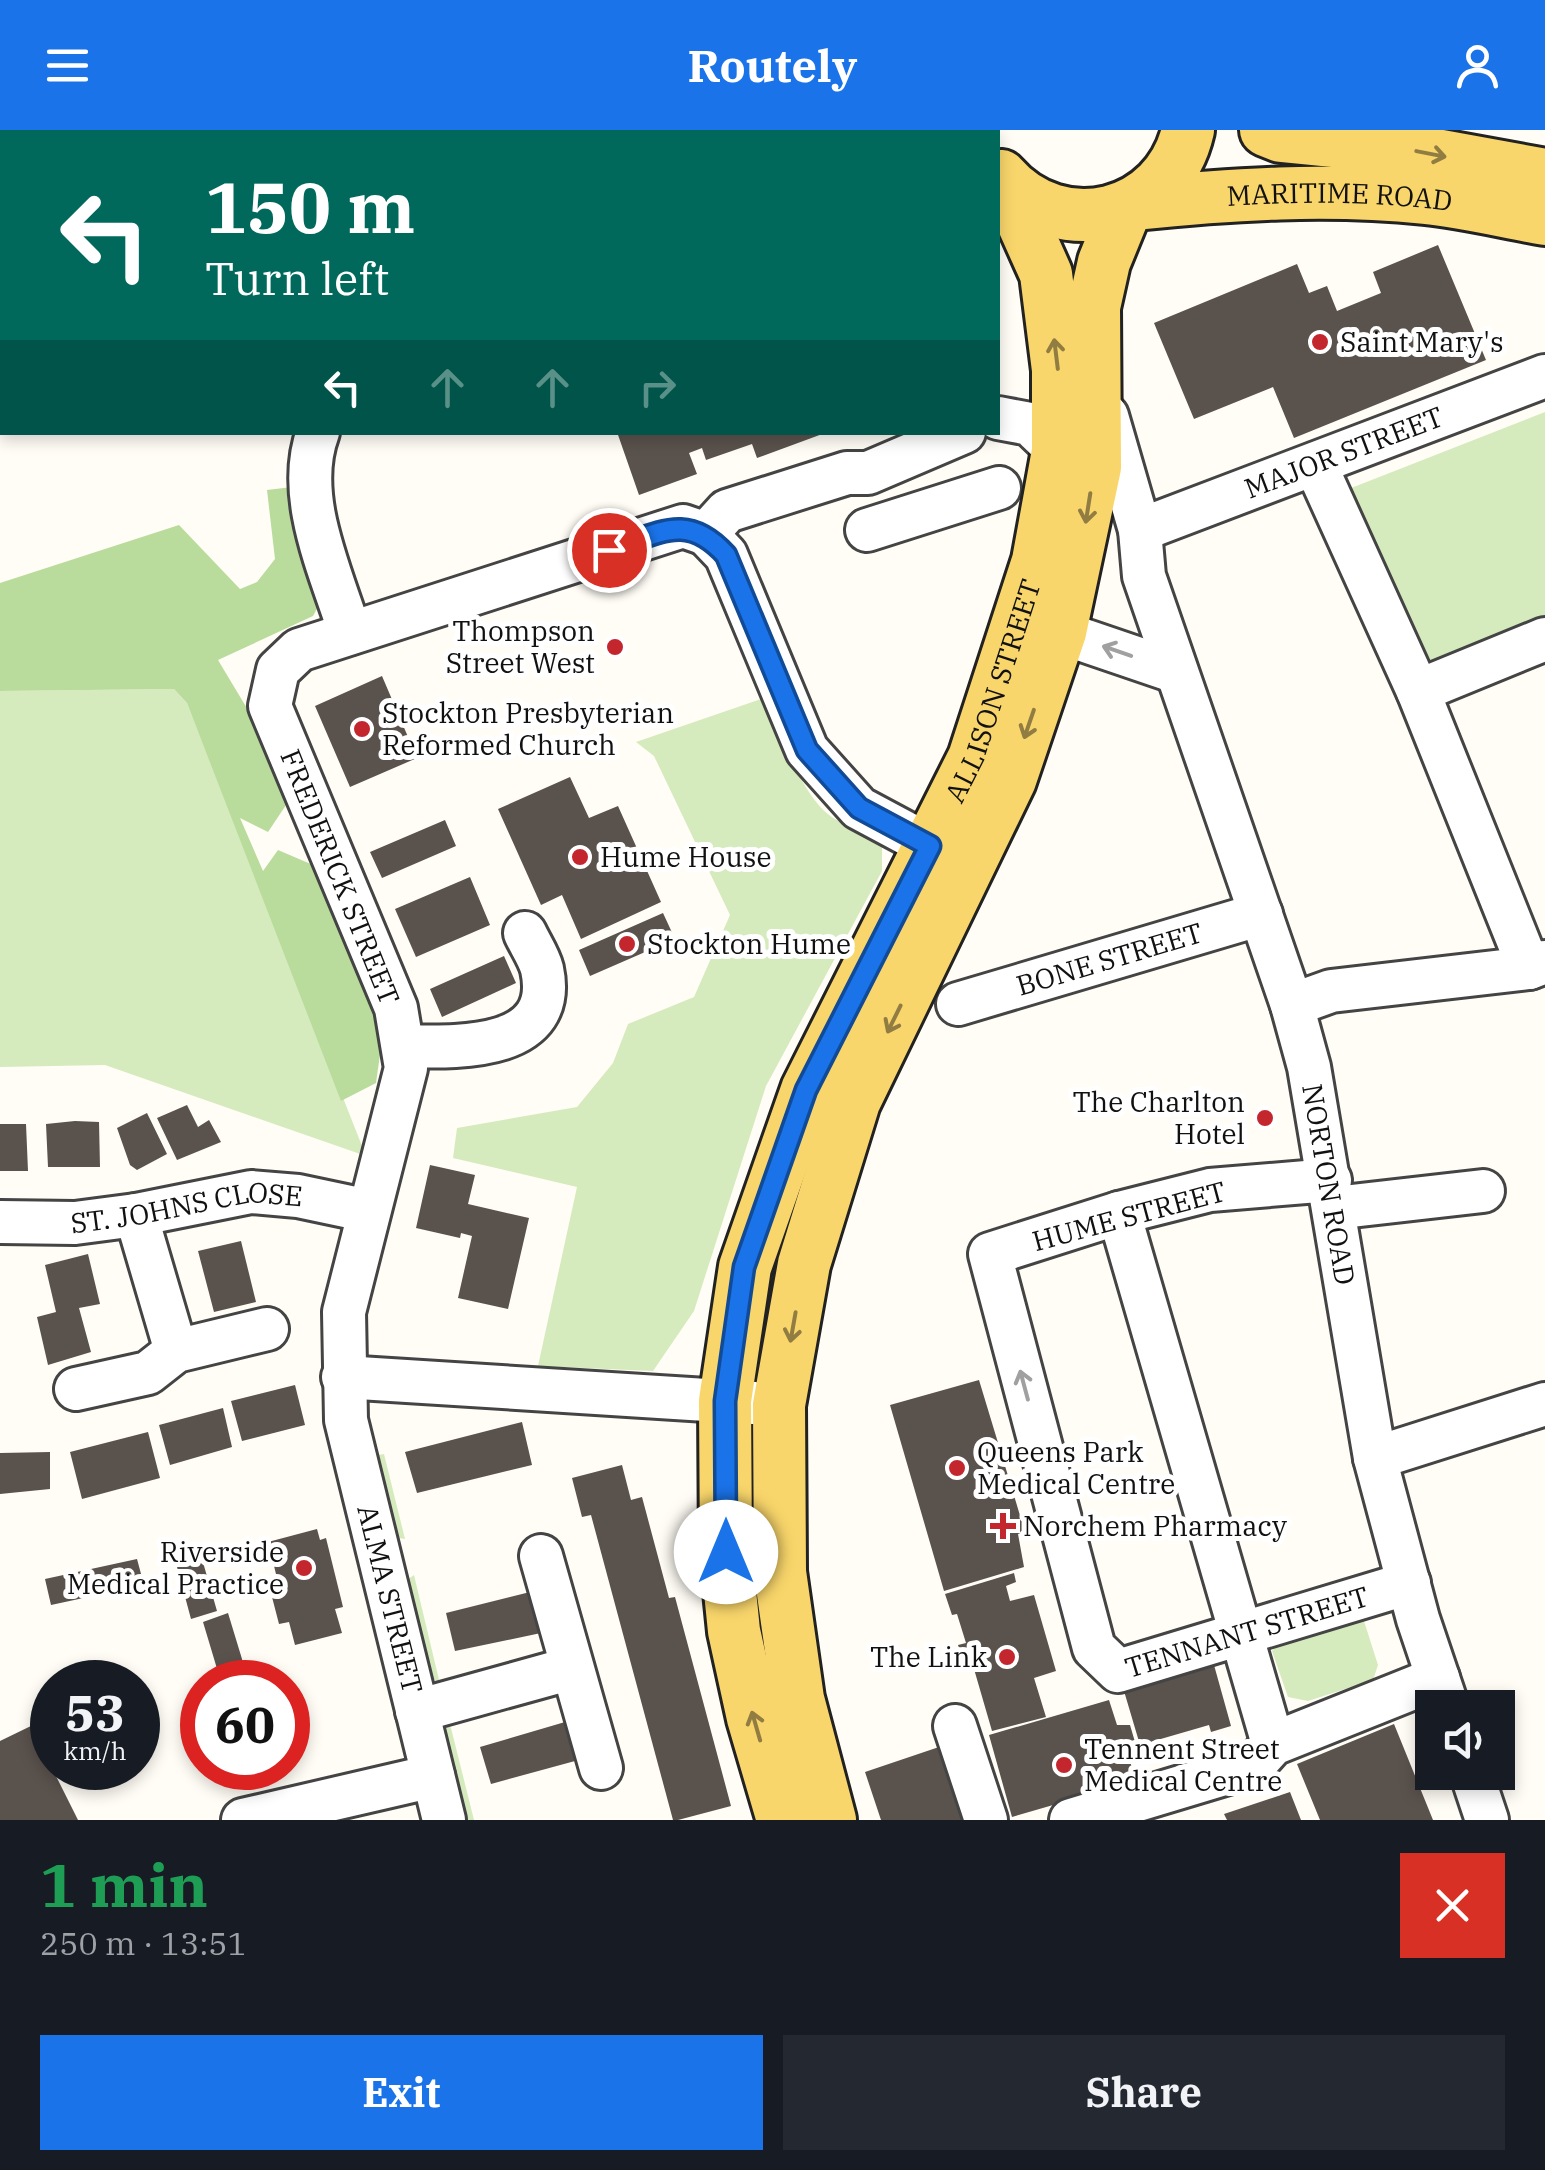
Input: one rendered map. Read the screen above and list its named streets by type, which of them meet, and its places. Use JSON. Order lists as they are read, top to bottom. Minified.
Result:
{"streets":{"main road":["MARITIME ROAD","ALLISON STREET"],"street":["MAJOR STREET","FREDERICK STREET","BONE STREET","NORTON ROAD","ST. JOHNS CLOSE","HUME STREET","ALMA STREET","TENNANT STREET"]},"crossings":[["MARITIME ROAD","ALLISON STREET"],["MAJOR STREET","NORTON ROAD"],["ALLISON STREET","NORTON ROAD"],["FREDERICK STREET","ST. JOHNS CLOSE"],["FREDERICK STREET","ALMA STREET"],["BONE STREET","NORTON ROAD"],["NORTON ROAD","HUME STREET"],["NORTON ROAD","TENNANT STREET"],["HUME STREET","TENNANT STREET"]],"places":{"other":["Saint Mary's","Thompson Street West","Stockton Presbyterian Reformed Church","Hume House","Stockton Hume","The Charlton Hotel","Queens Park Medical Centre","Riverside Medical Practice","The Link","Tennent Street Medical Centre"],"health":["Norchem Pharmacy"]},"page":{"header":"Routely","turn":["150 m","Turn left"],"speed":"53 km/h","limit":"60","heading":["1 min","250 m · 13:51"],"buttons":["Exit","Share"]}}
